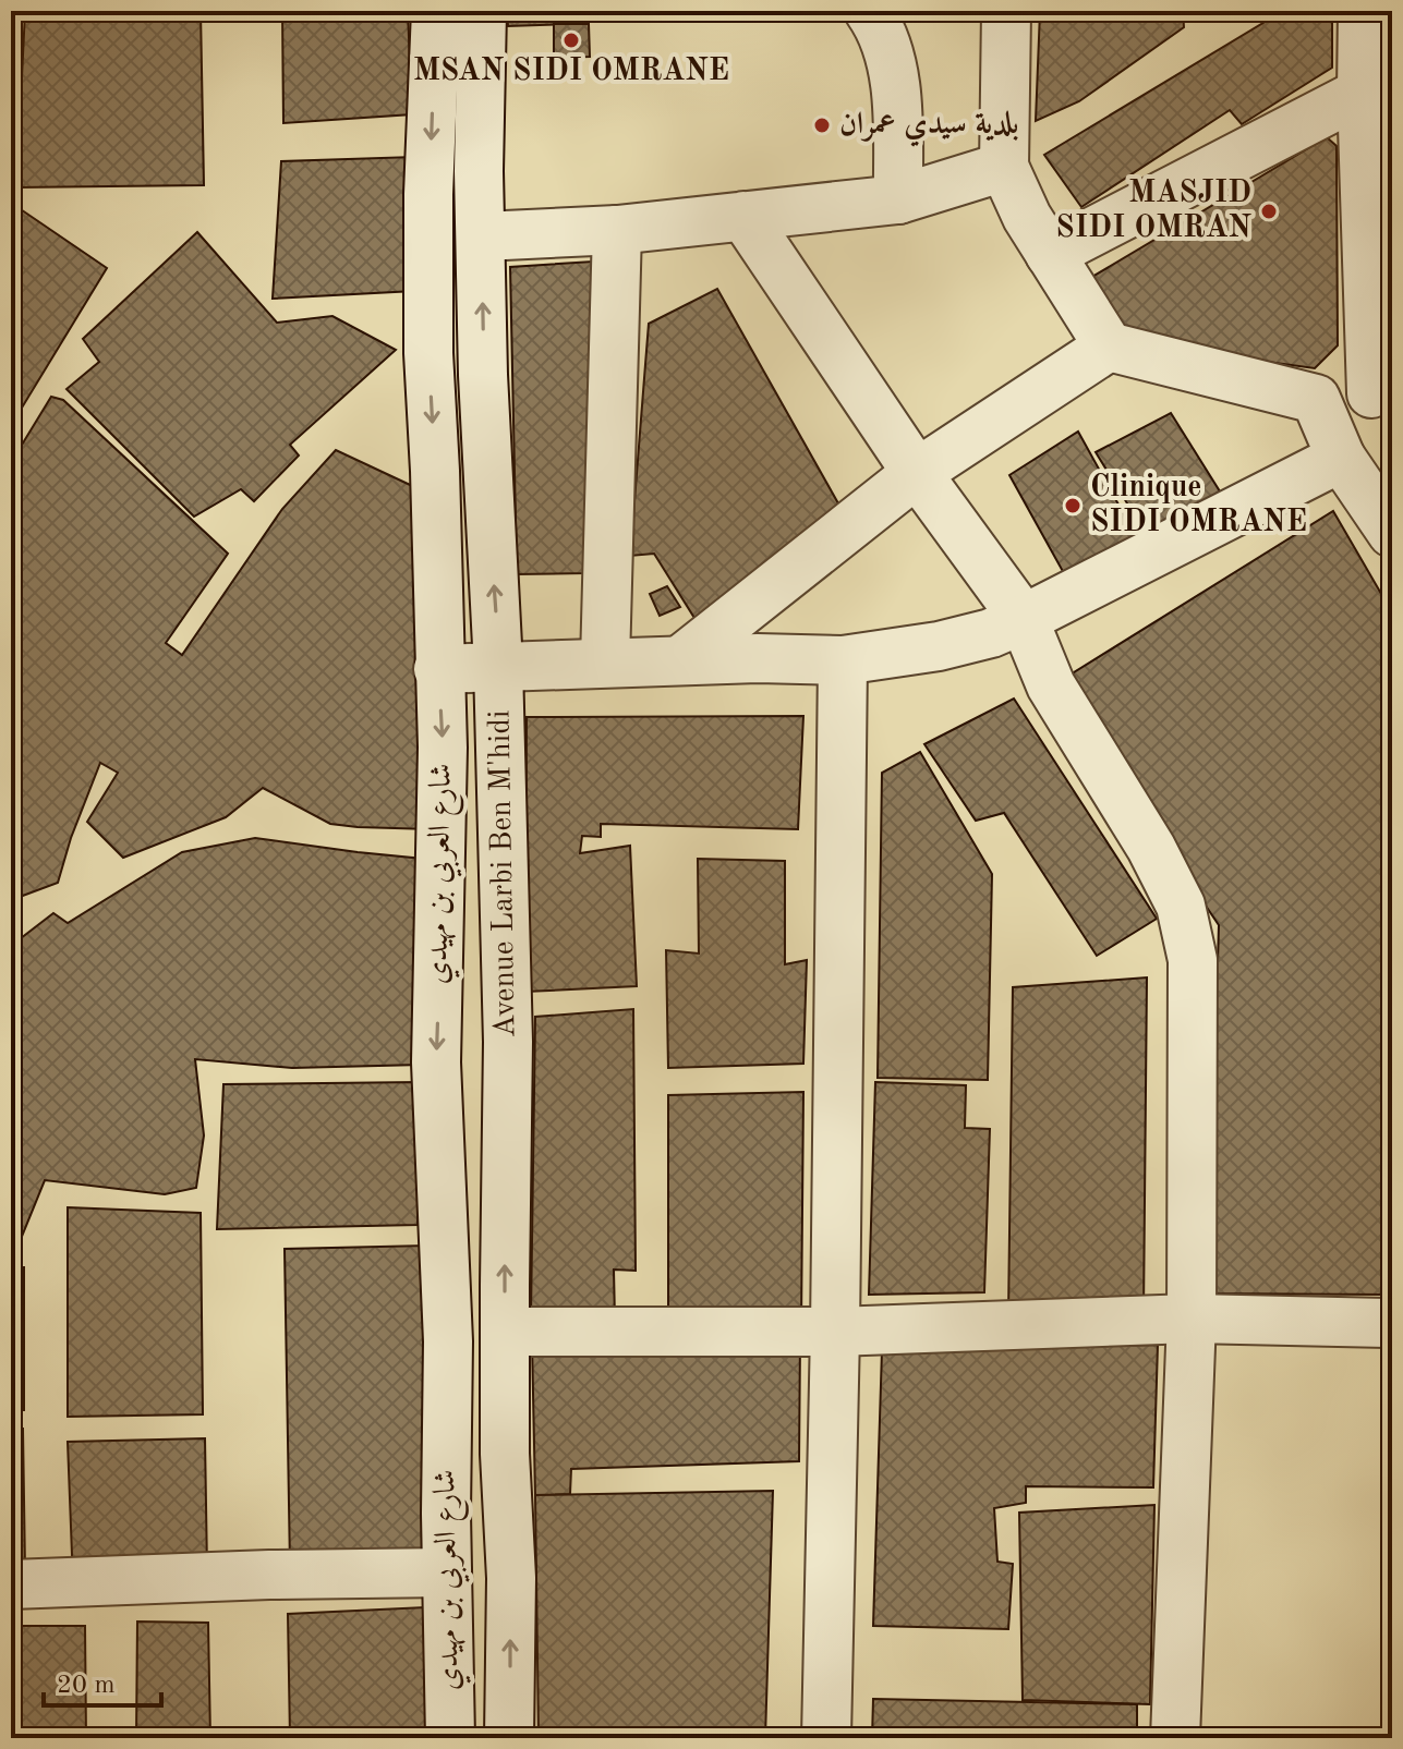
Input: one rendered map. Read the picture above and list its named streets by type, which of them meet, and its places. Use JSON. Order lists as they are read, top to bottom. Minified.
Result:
{"streets":{"street":["شارع العربي بن مهيدي","Avenue Larbi Ben M'hidi"]},"places":["MSAN SIDI OMRANE","بلدية سيدي عمران","MASJID SIDI OMRAN","Clinique SIDI OMRANE"],"scale_bar":"20 m"}
